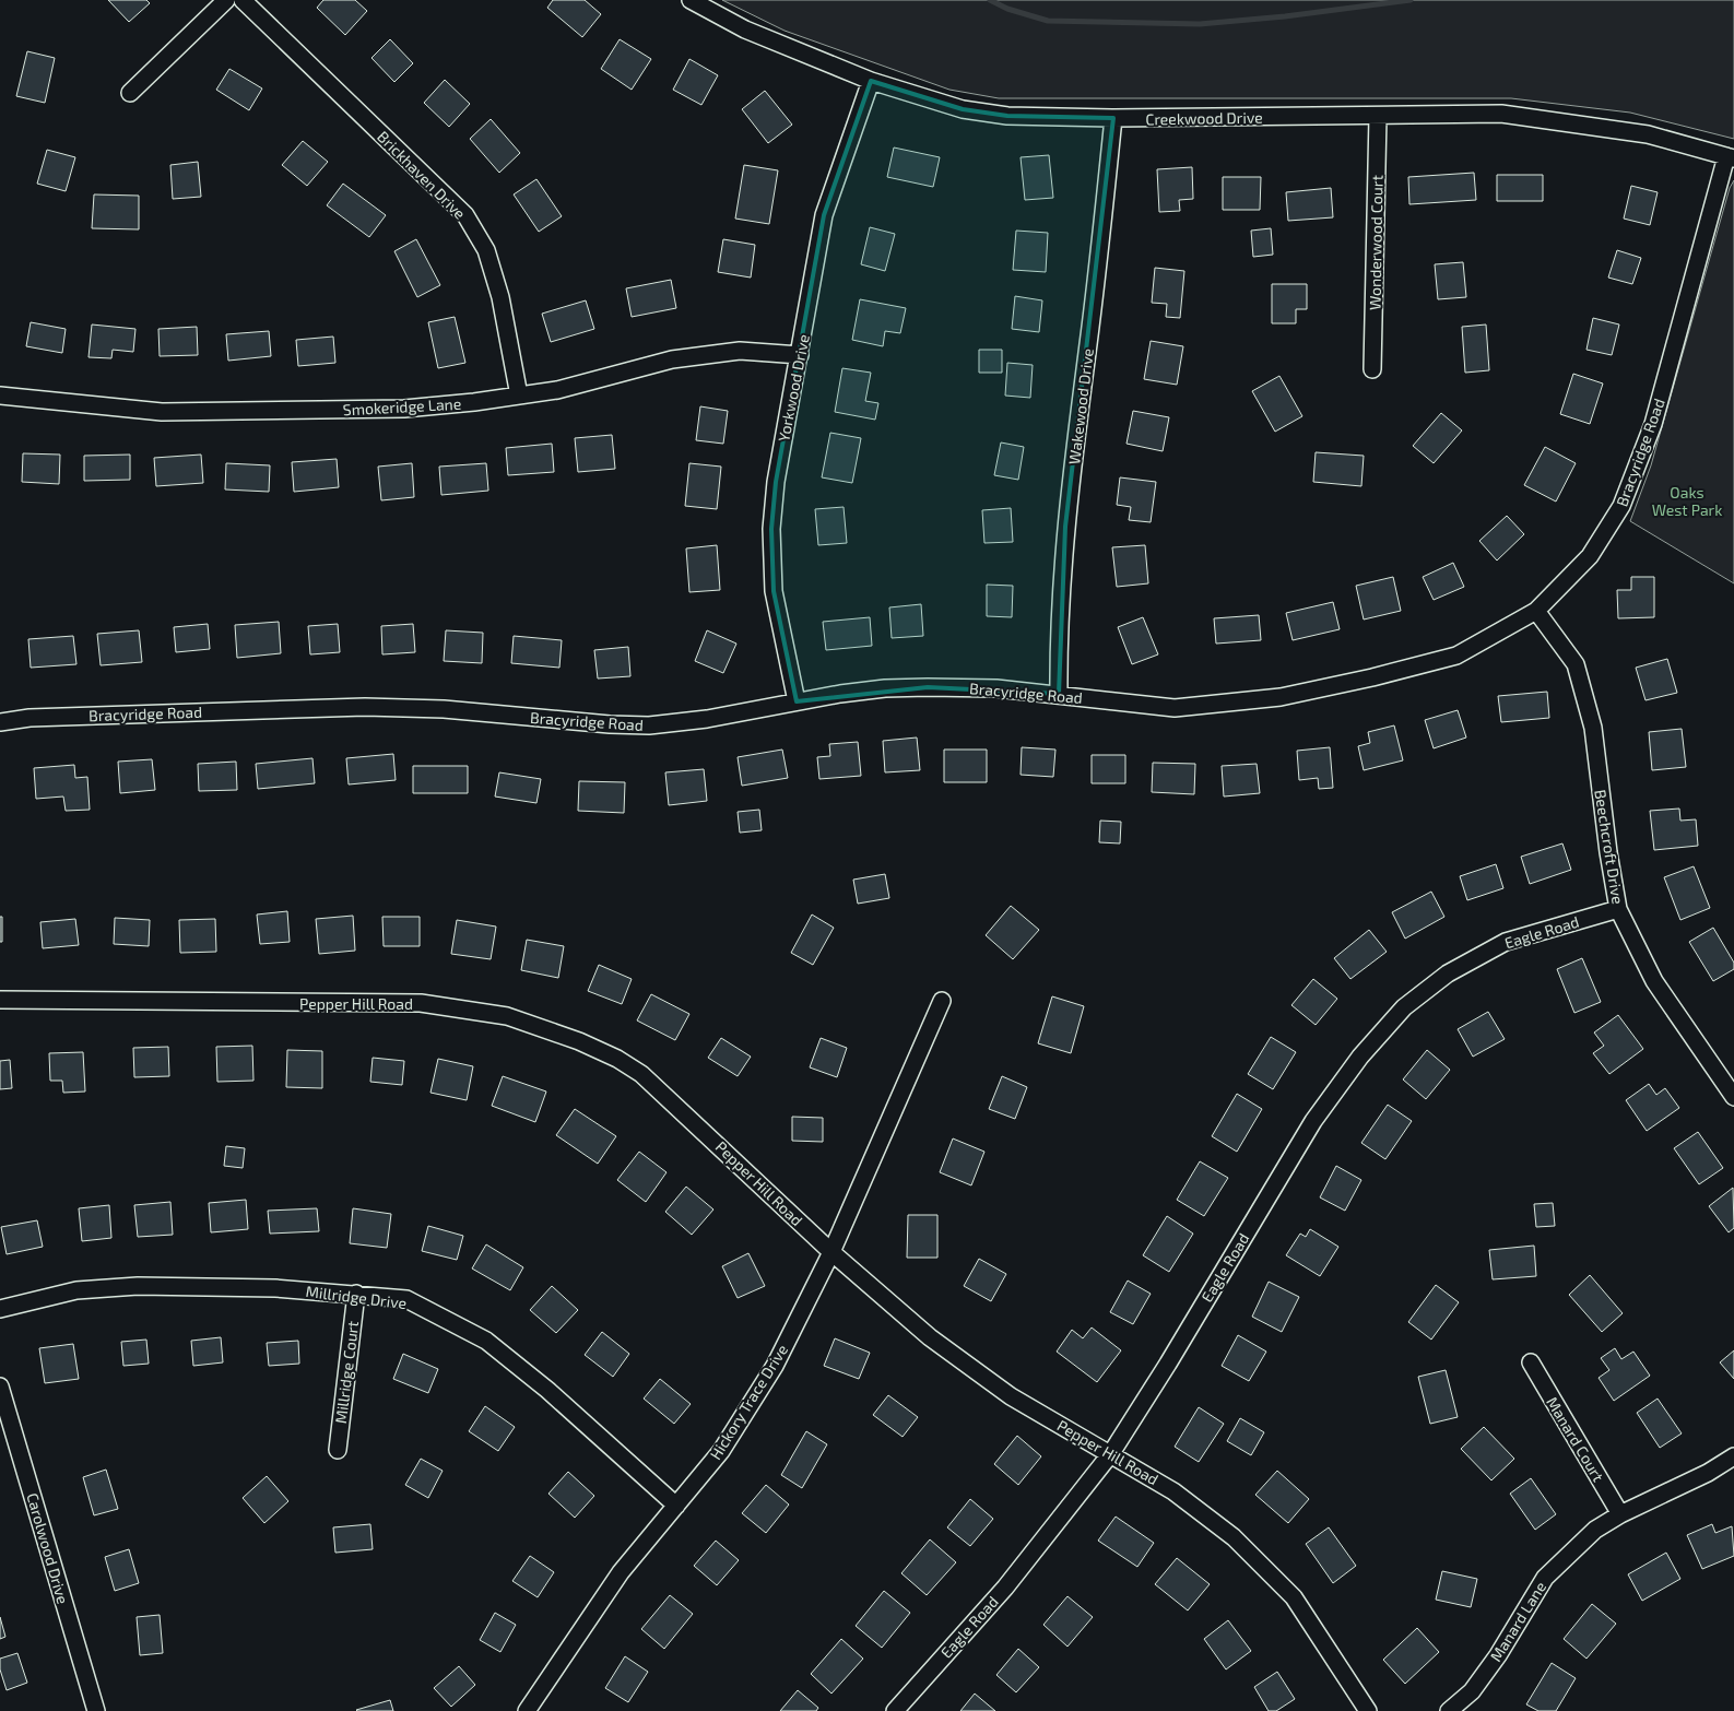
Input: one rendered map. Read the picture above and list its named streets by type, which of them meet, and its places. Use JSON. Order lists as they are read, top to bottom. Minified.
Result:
{"streets":{"street":["Creekwood Drive","Brickhaven Drive","Wonderwood Court","Yorkwood Drive","Smokeridge Lane","Wakewood Drive","Bracyridge Road","Beechcroft Drive","Eagle Road","Pepper Hill Road","Millridge Drive","Millridge Court","Hickory Trace Drive","Manard Court","Carolwood Drive","Manard Lane"]},"crossings":[["Creekwood Drive","Wonderwood Court"],["Creekwood Drive","Yorkwood Drive"],["Creekwood Drive","Wakewood Drive"],["Creekwood Drive","Bracyridge Road"],["Brickhaven Drive","Smokeridge Lane"],["Yorkwood Drive","Smokeridge Lane"],["Yorkwood Drive","Bracyridge Road"],["Wakewood Drive","Bracyridge Road"],["Bracyridge Road","Beechcroft Drive"],["Beechcroft Drive","Eagle Road"],["Eagle Road","Pepper Hill Road"],["Pepper Hill Road","Hickory Trace Drive"],["Millridge Drive","Millridge Court"],["Millridge Drive","Hickory Trace Drive"],["Manard Court","Manard Lane"]],"parks":["Oaks West Park"]}
